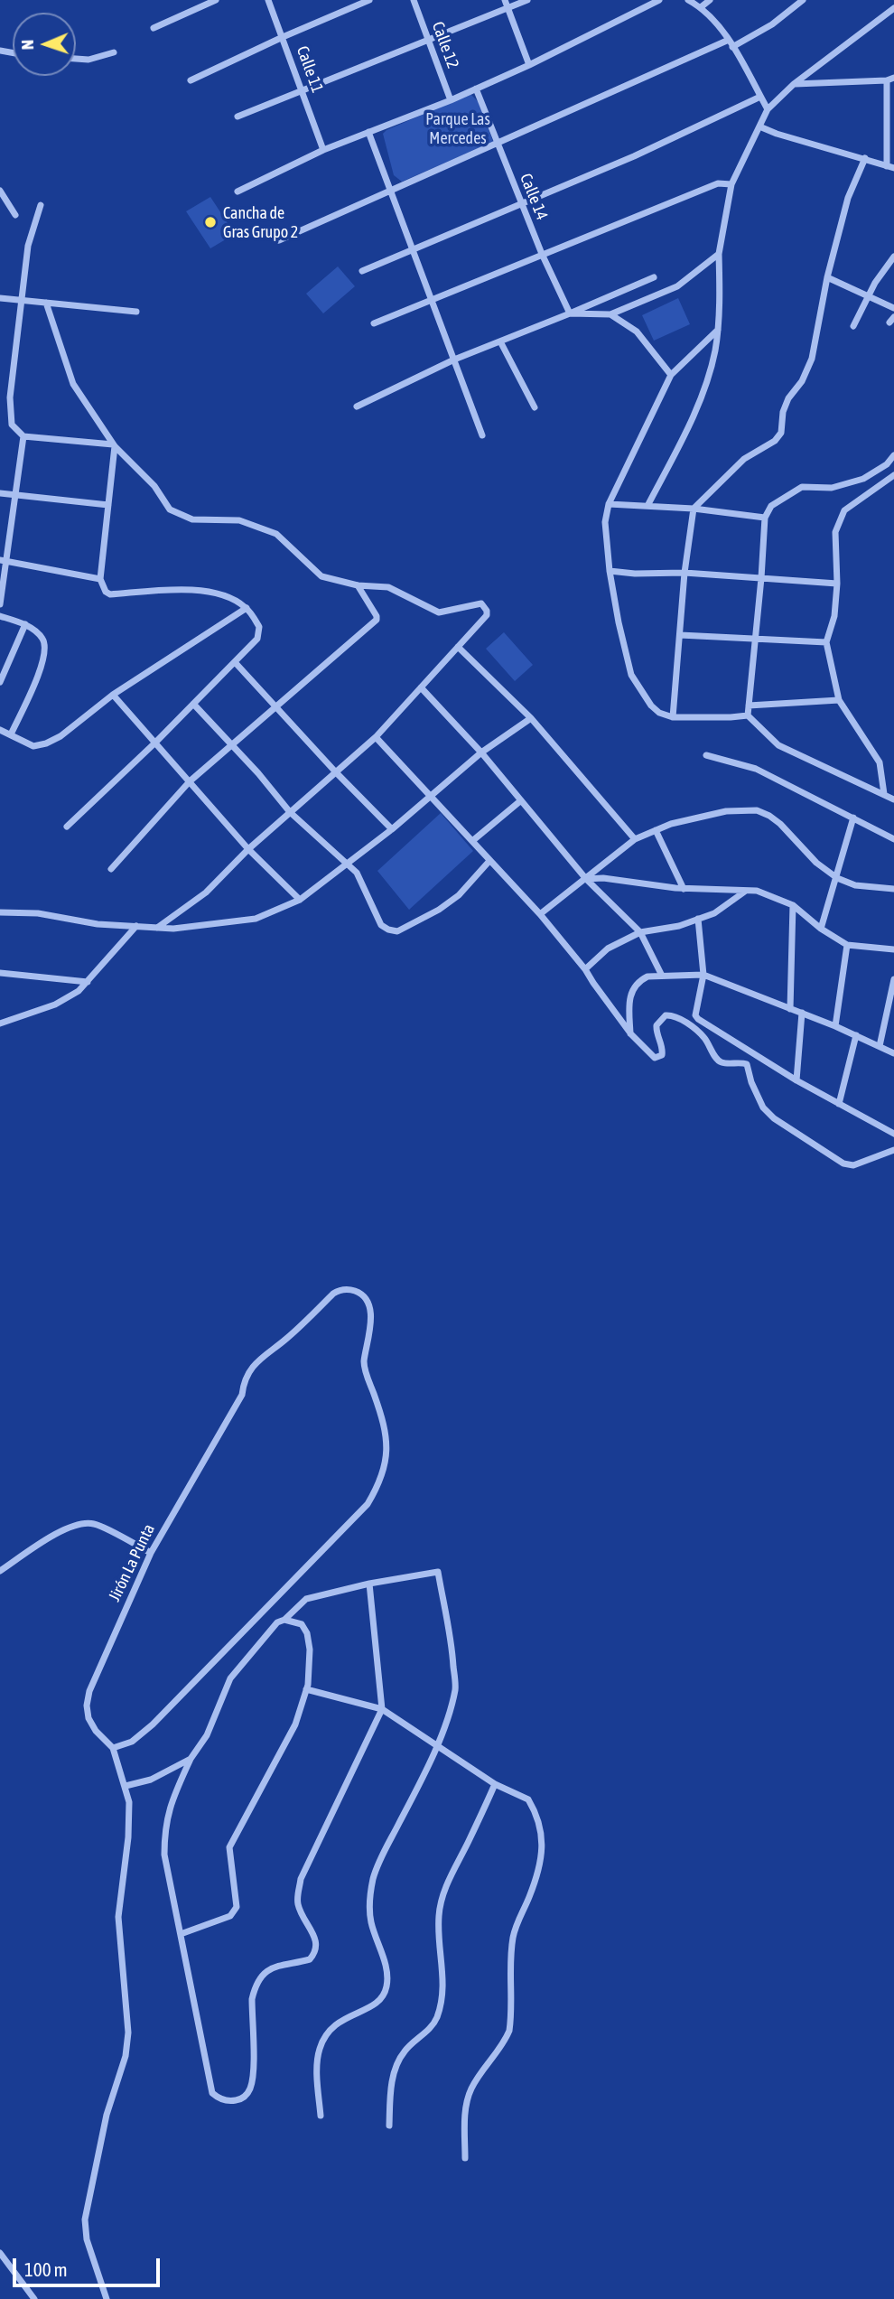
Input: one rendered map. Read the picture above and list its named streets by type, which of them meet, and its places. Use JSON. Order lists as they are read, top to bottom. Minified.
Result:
{"streets":{"street":["Calle 12","Calle 11","Calle 14","Jirón La Punta"]},"parks":["Parque Las Mercedes"],"places":["Cancha de Gras Grupo 2"],"scale_bar":"100 m","north":"left"}
